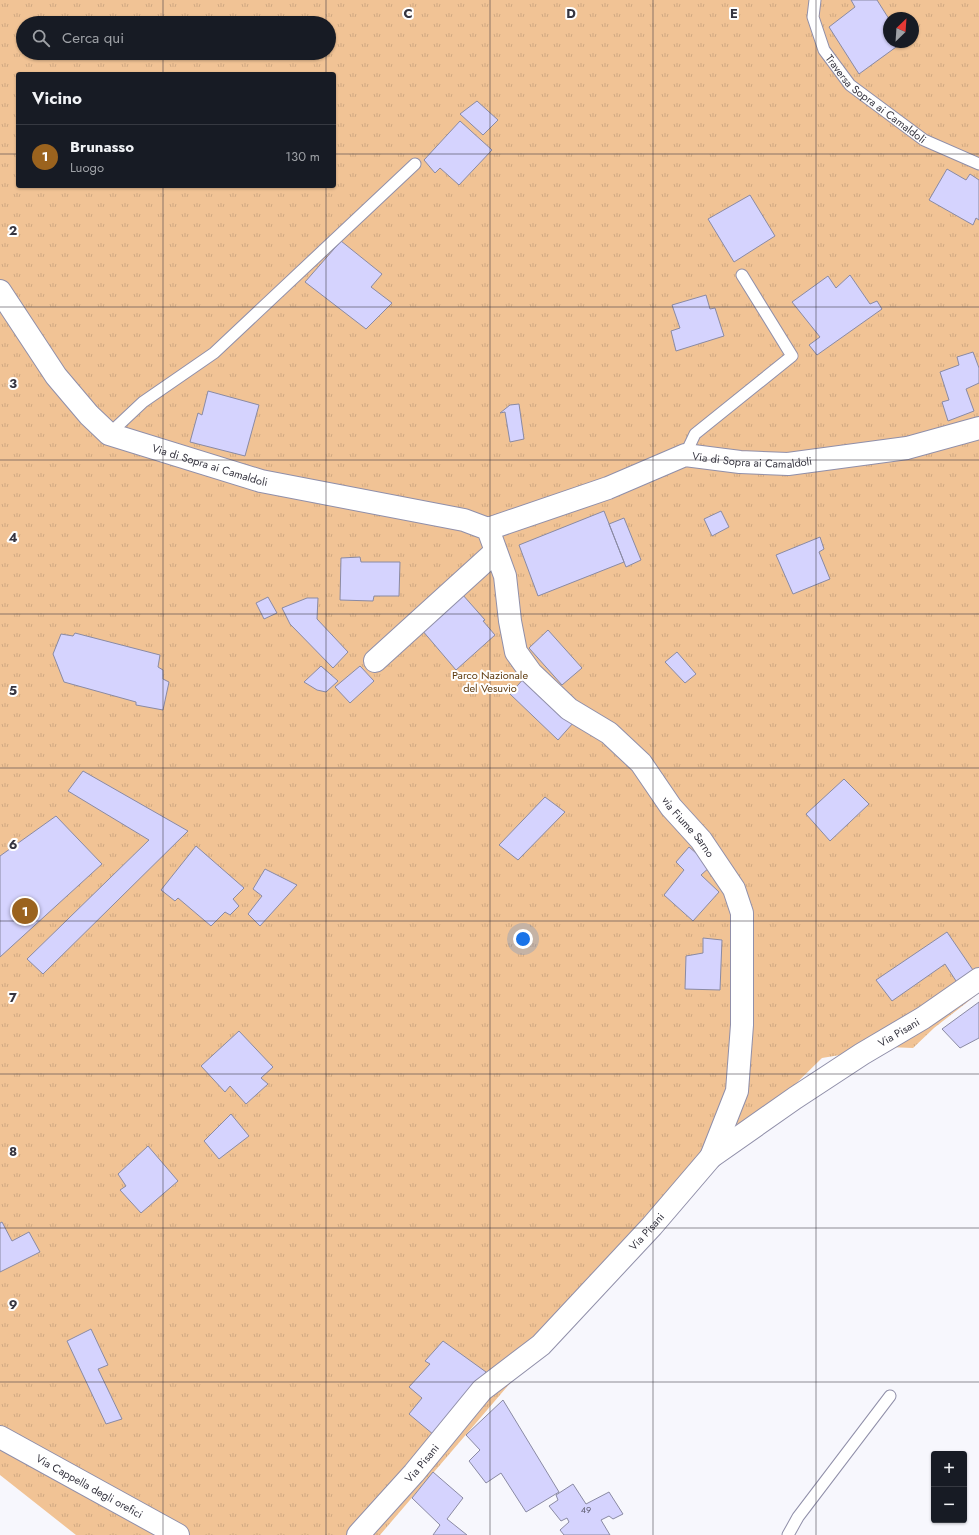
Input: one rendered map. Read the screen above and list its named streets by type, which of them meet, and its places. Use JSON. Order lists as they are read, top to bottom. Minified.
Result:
{"streets":{"street":["Via di Sopra ai Camaldoli","via Fiume Sarno","Via Pisani","Via Cappella degli orefici"],"lane":["Traversa Sopra ai Camaldoli"]},"crossings":[["via Fiume Sarno","Via Pisani"]],"parks":["Parco Nazionale del Vesuvio"],"house_numbers":["49"],"north":"top right","page":{"search":"Cerca qui","heading":"Vicino","list":[{"mark":"1","name":"Brunasso","note":"Luogo","value":"130 m"}],"pins":"1","map_buttons":["+","−"]},"grid":{"columns":["C","D","E"],"rows":["2","3","4","5","6","7","8","9"]}}
